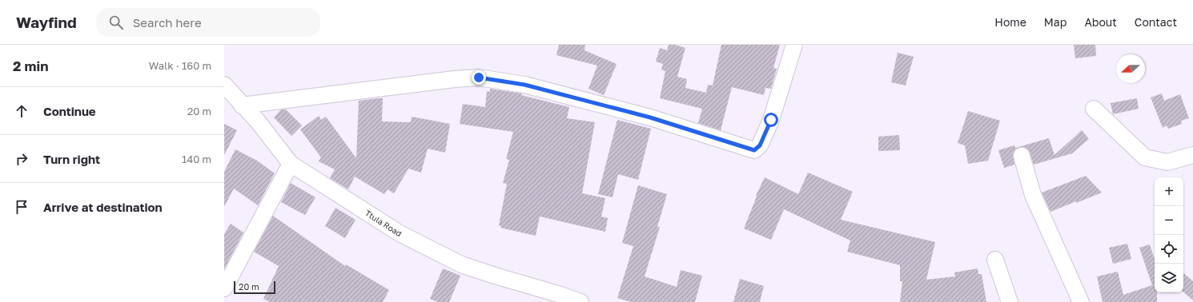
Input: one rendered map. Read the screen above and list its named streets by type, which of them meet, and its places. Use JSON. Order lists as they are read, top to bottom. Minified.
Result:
{"streets":{"street":["Ttula Road"]},"scale_bar":"20 m","north":"left","page":{"header":"Wayfind","search":"Search here","nav":["Home","Map","About","Contact"],"heading":["2 min","Walk · 160 m"],"list":[["Continue","20 m"],["Turn right","140 m"],"Arrive at destination"],"map_buttons":["+","−"],"scale":"20 m"}}
